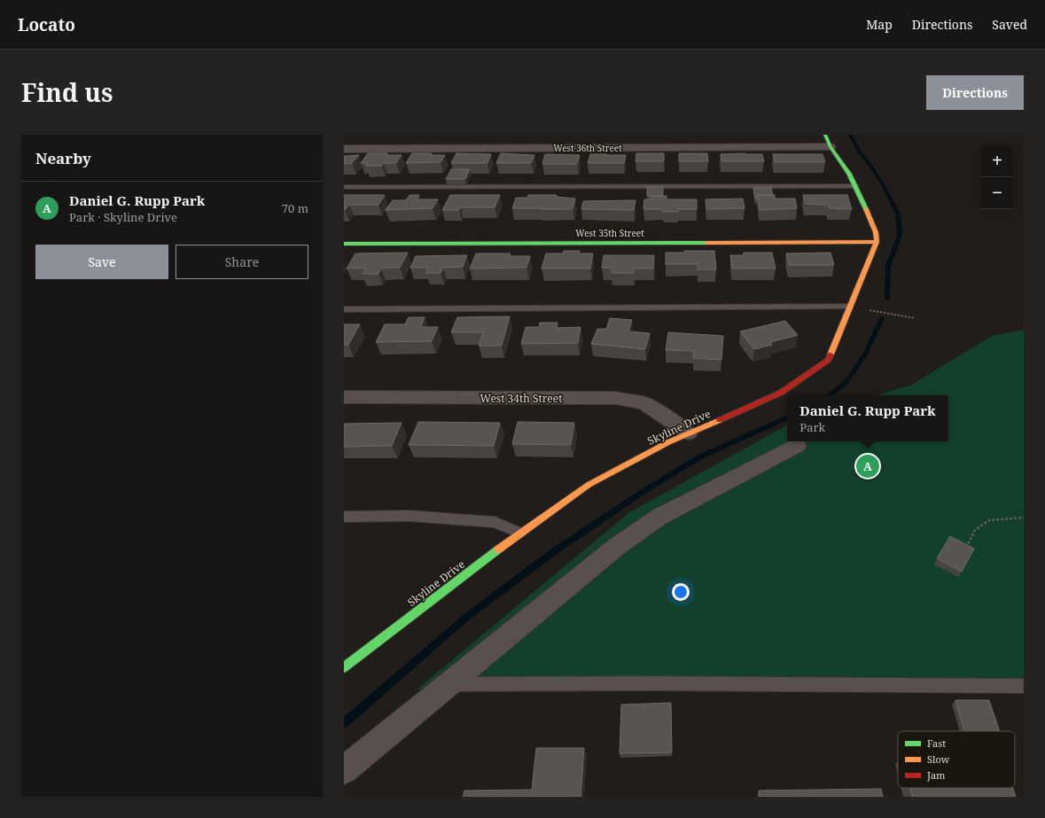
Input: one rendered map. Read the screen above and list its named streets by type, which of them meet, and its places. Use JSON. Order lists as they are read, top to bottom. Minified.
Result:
{"streets":{"street":["West 36th Street","West 35th Street","West 34th Street","Skyline Drive"]},"crossings":[["West 35th Street","Skyline Drive"],["West 34th Street","Skyline Drive"]],"legend":["Fast","Slow","Jam"],"page":{"header":"Locato","nav":["Map","Directions","Saved"],"title":"Find us","buttons":["Directions",["Save","Share"]],"heading":"Nearby","map_buttons":["+","−"],"list":[{"mark":"A","name":"Daniel G. Rupp Park","note":"Park · Skyline Drive","value":"70 m"}],"popup":["Daniel G. Rupp Park","Park"],"pins":"A"}}
